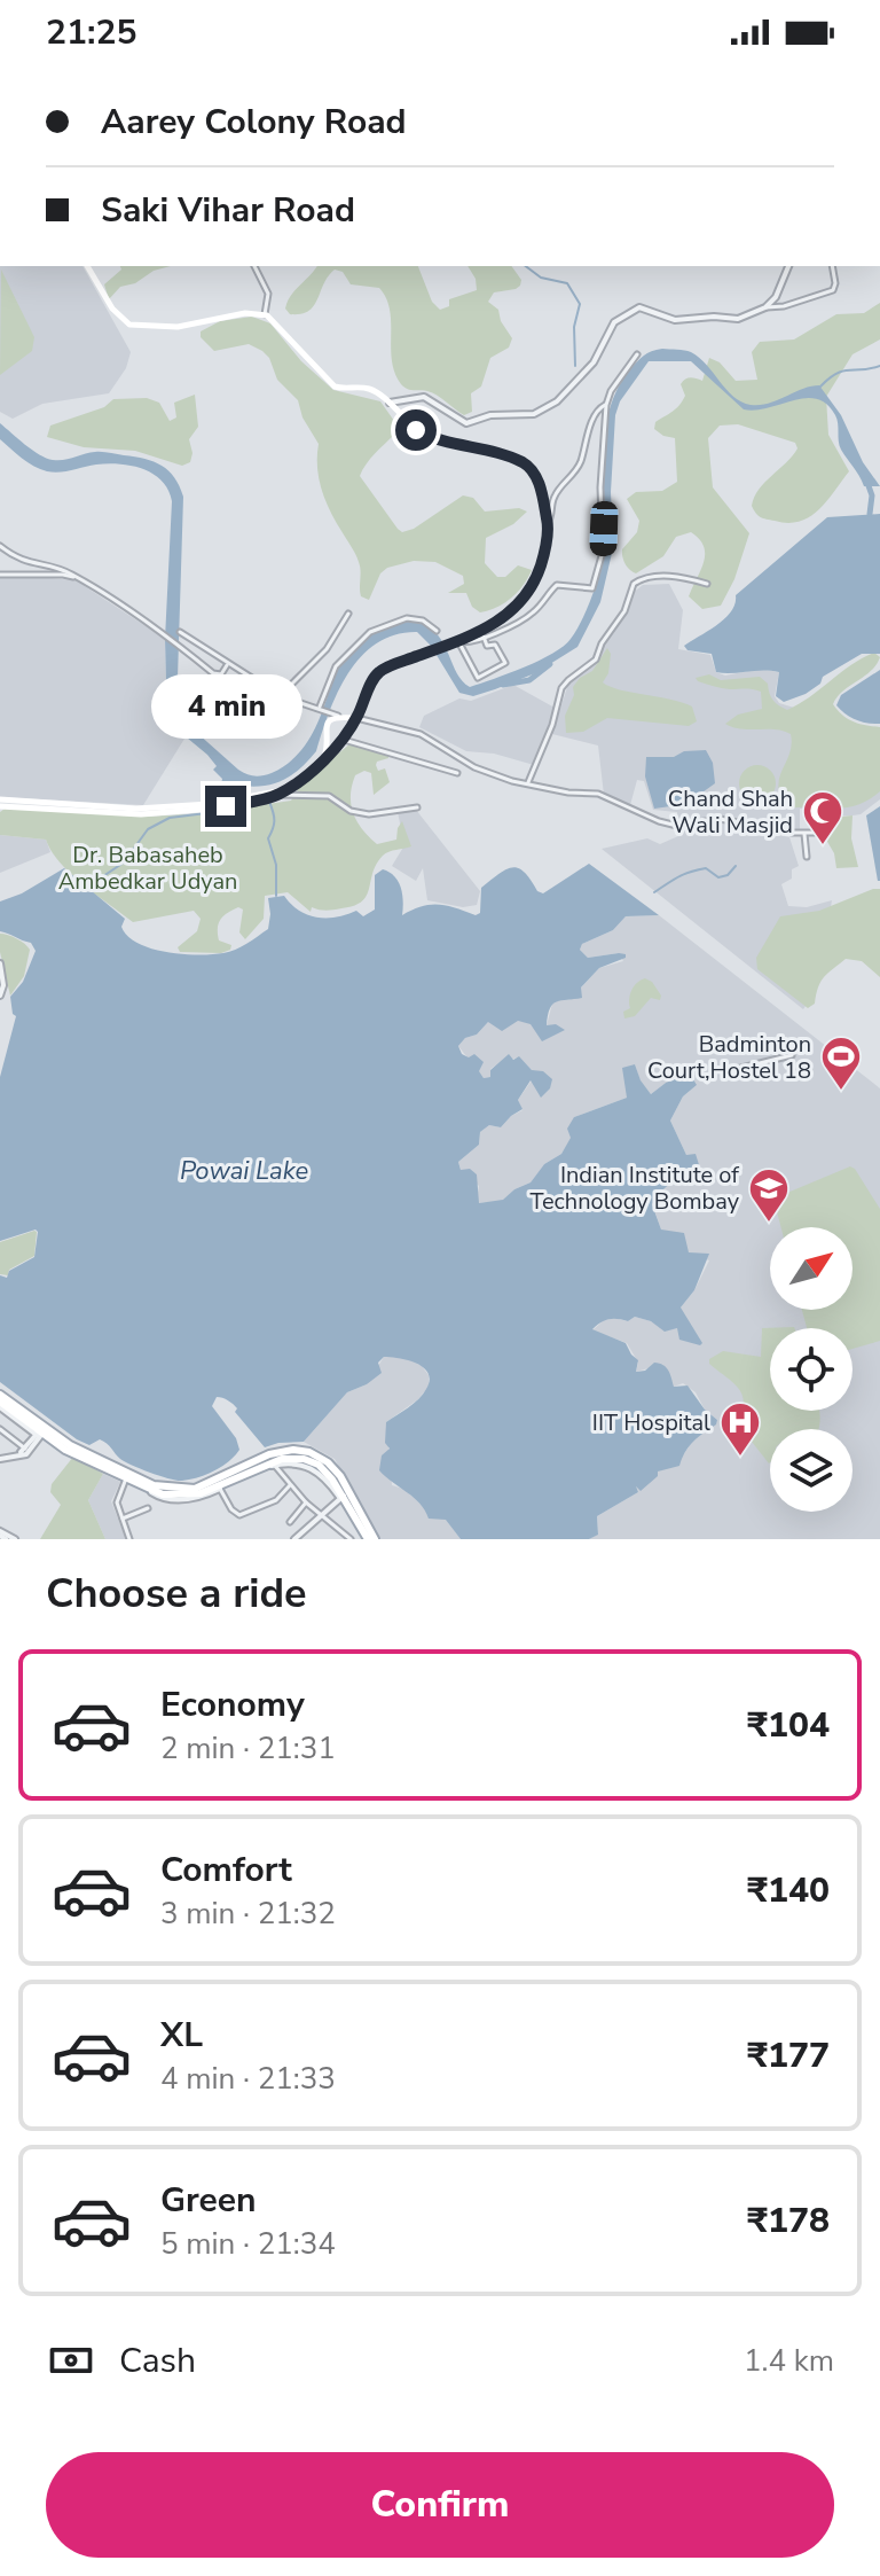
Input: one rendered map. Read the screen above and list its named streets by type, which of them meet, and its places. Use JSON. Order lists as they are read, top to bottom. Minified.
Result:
{"water":["Powai Lake"],"parks":["Dr. Babasaheb Ambedkar Udyan"],"places":{"mosque":["Chand Shah Wali Masjid"],"sports":["Badminton Court,Hostel 18"],"school or university":["Indian Institute of Technology Bombay"],"hospital":["IIT Hospital"]},"north":"top right","page":{"status":"21:25","banner":["Aarey Colony Road","Saki Vihar Road"],"bubble":"4 min","heading":"Choose a ride","list":[{"name":"Economy","note":"2 min · 21:31","value":"₹104"},{"name":"Comfort","note":"3 min · 21:32","value":"₹140"},{"name":"XL","note":"4 min · 21:33","value":"₹177"},{"name":"Green","note":"5 min · 21:34","value":"₹178"}],"pay":["Cash","1.4 km"],"buttons":"Confirm"}}
